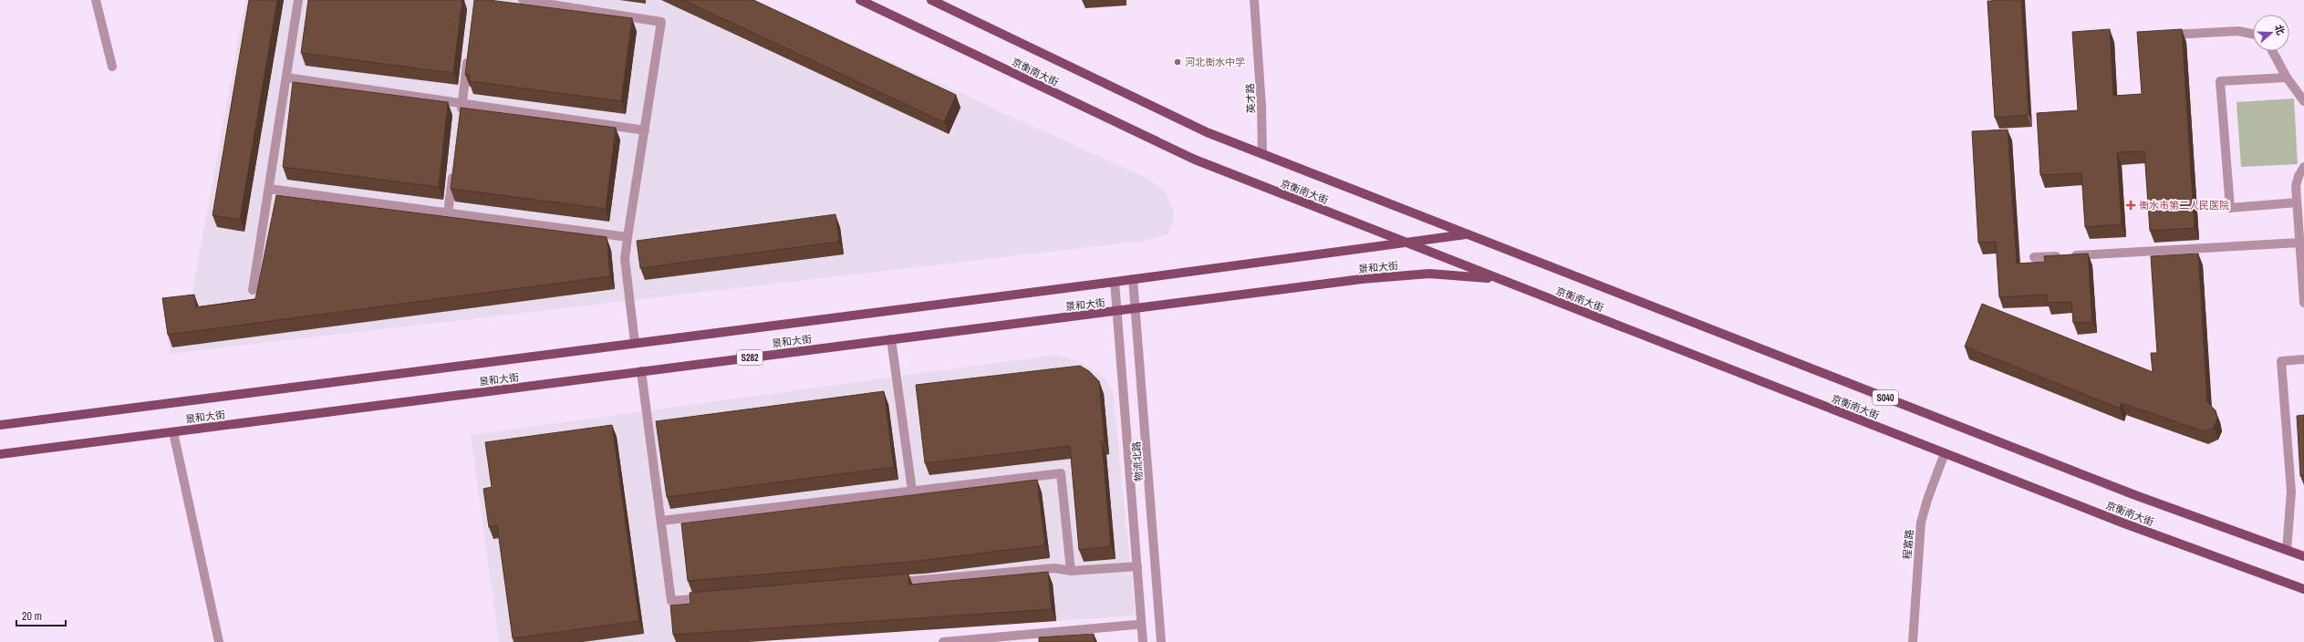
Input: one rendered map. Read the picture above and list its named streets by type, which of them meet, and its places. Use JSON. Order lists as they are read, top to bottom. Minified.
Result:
{"streets":{"main road":["京衡南大街","景和大街","S282","S040"],"street":["英才路","物流北路","程富路"]},"crossings":[["京衡南大街","英才路"],["京衡南大街","景和大街"],["京衡南大街","程富路"],["景和大街","物流北路"]],"places":{"other":["河北衡水中学"],"health":["衡水市第二人民医院"]},"scale_bar":"20 m","north":"right"}
